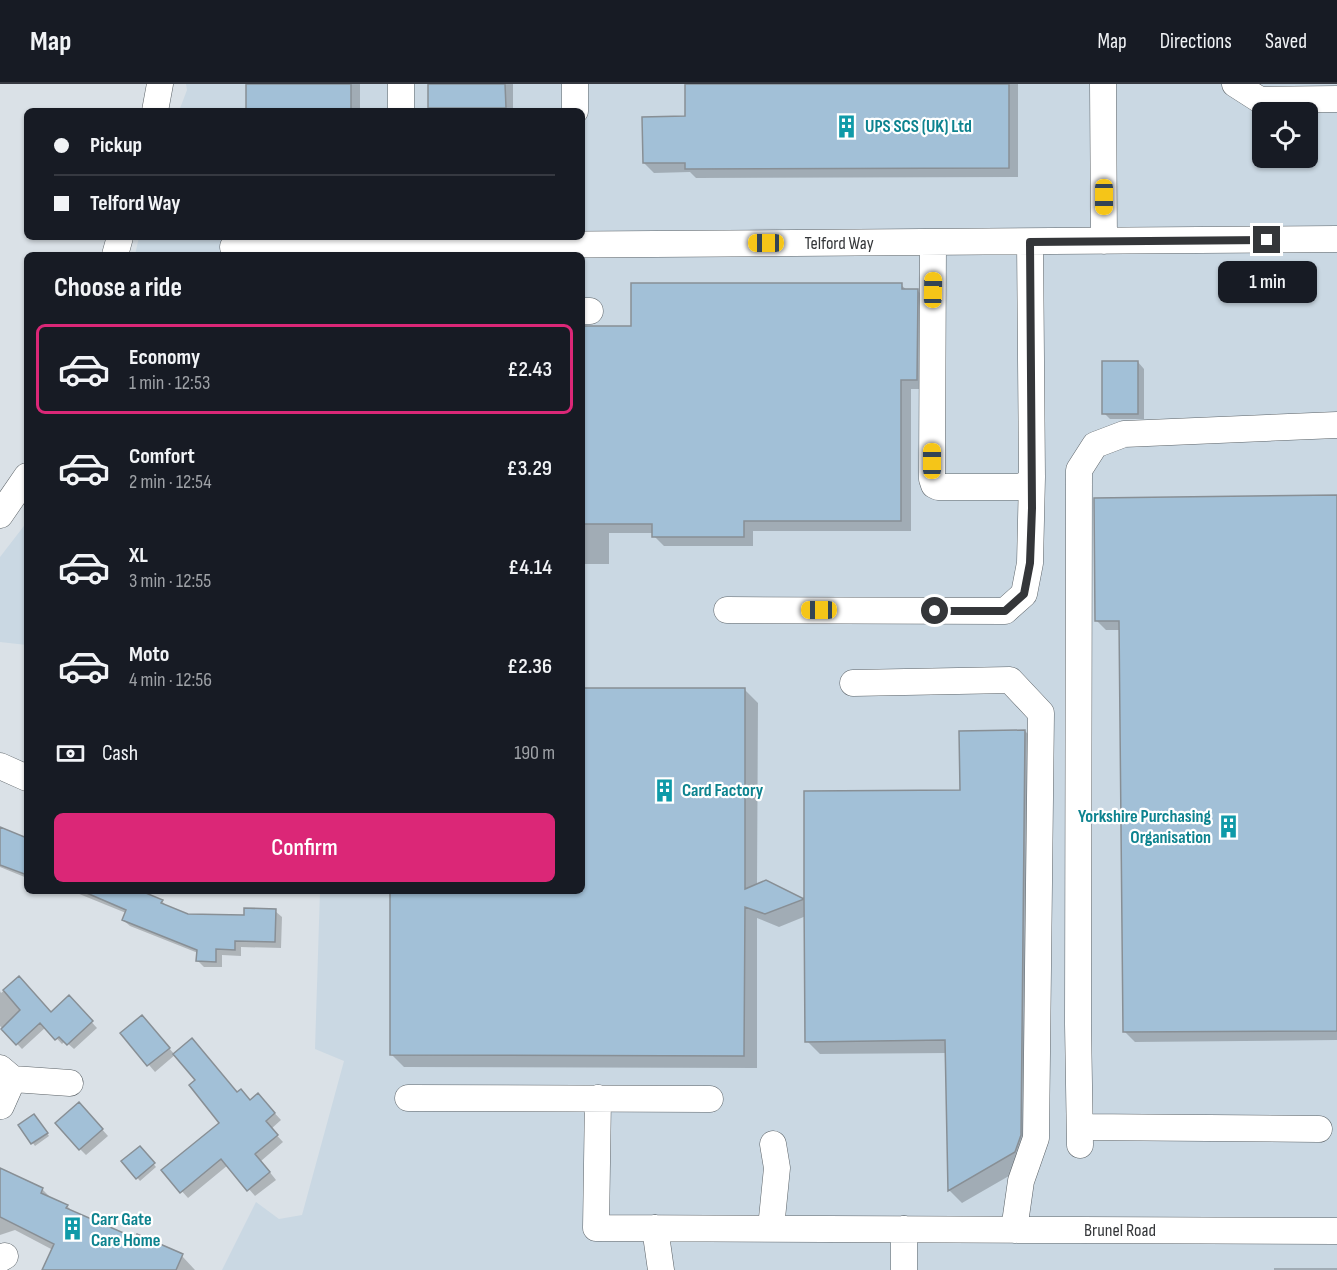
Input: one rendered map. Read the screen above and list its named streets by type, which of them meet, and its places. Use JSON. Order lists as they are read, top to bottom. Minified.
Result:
{"streets":{"street":["Telford Way","Brunel Road"]},"places":{"building":["UPS SCS (UK) Ltd","Card Factory","Yorkshire Purchasing Organisation","Carr Gate Care Home"]},"page":{"header":"Map","nav":["Map","Directions","Saved"],"banner":["Pickup","Telford Way"],"heading":"Choose a ride","bubble":"1 min","list":[{"name":"Economy","note":"1 min · 12:53","value":"£2.43"},{"name":"Comfort","note":"2 min · 12:54","value":"£3.29"},{"name":"XL","note":"3 min · 12:55","value":"£4.14"},{"name":"Moto","note":"4 min · 12:56","value":"£2.36"}],"pay":["Cash","190 m"],"buttons":"Confirm"}}
